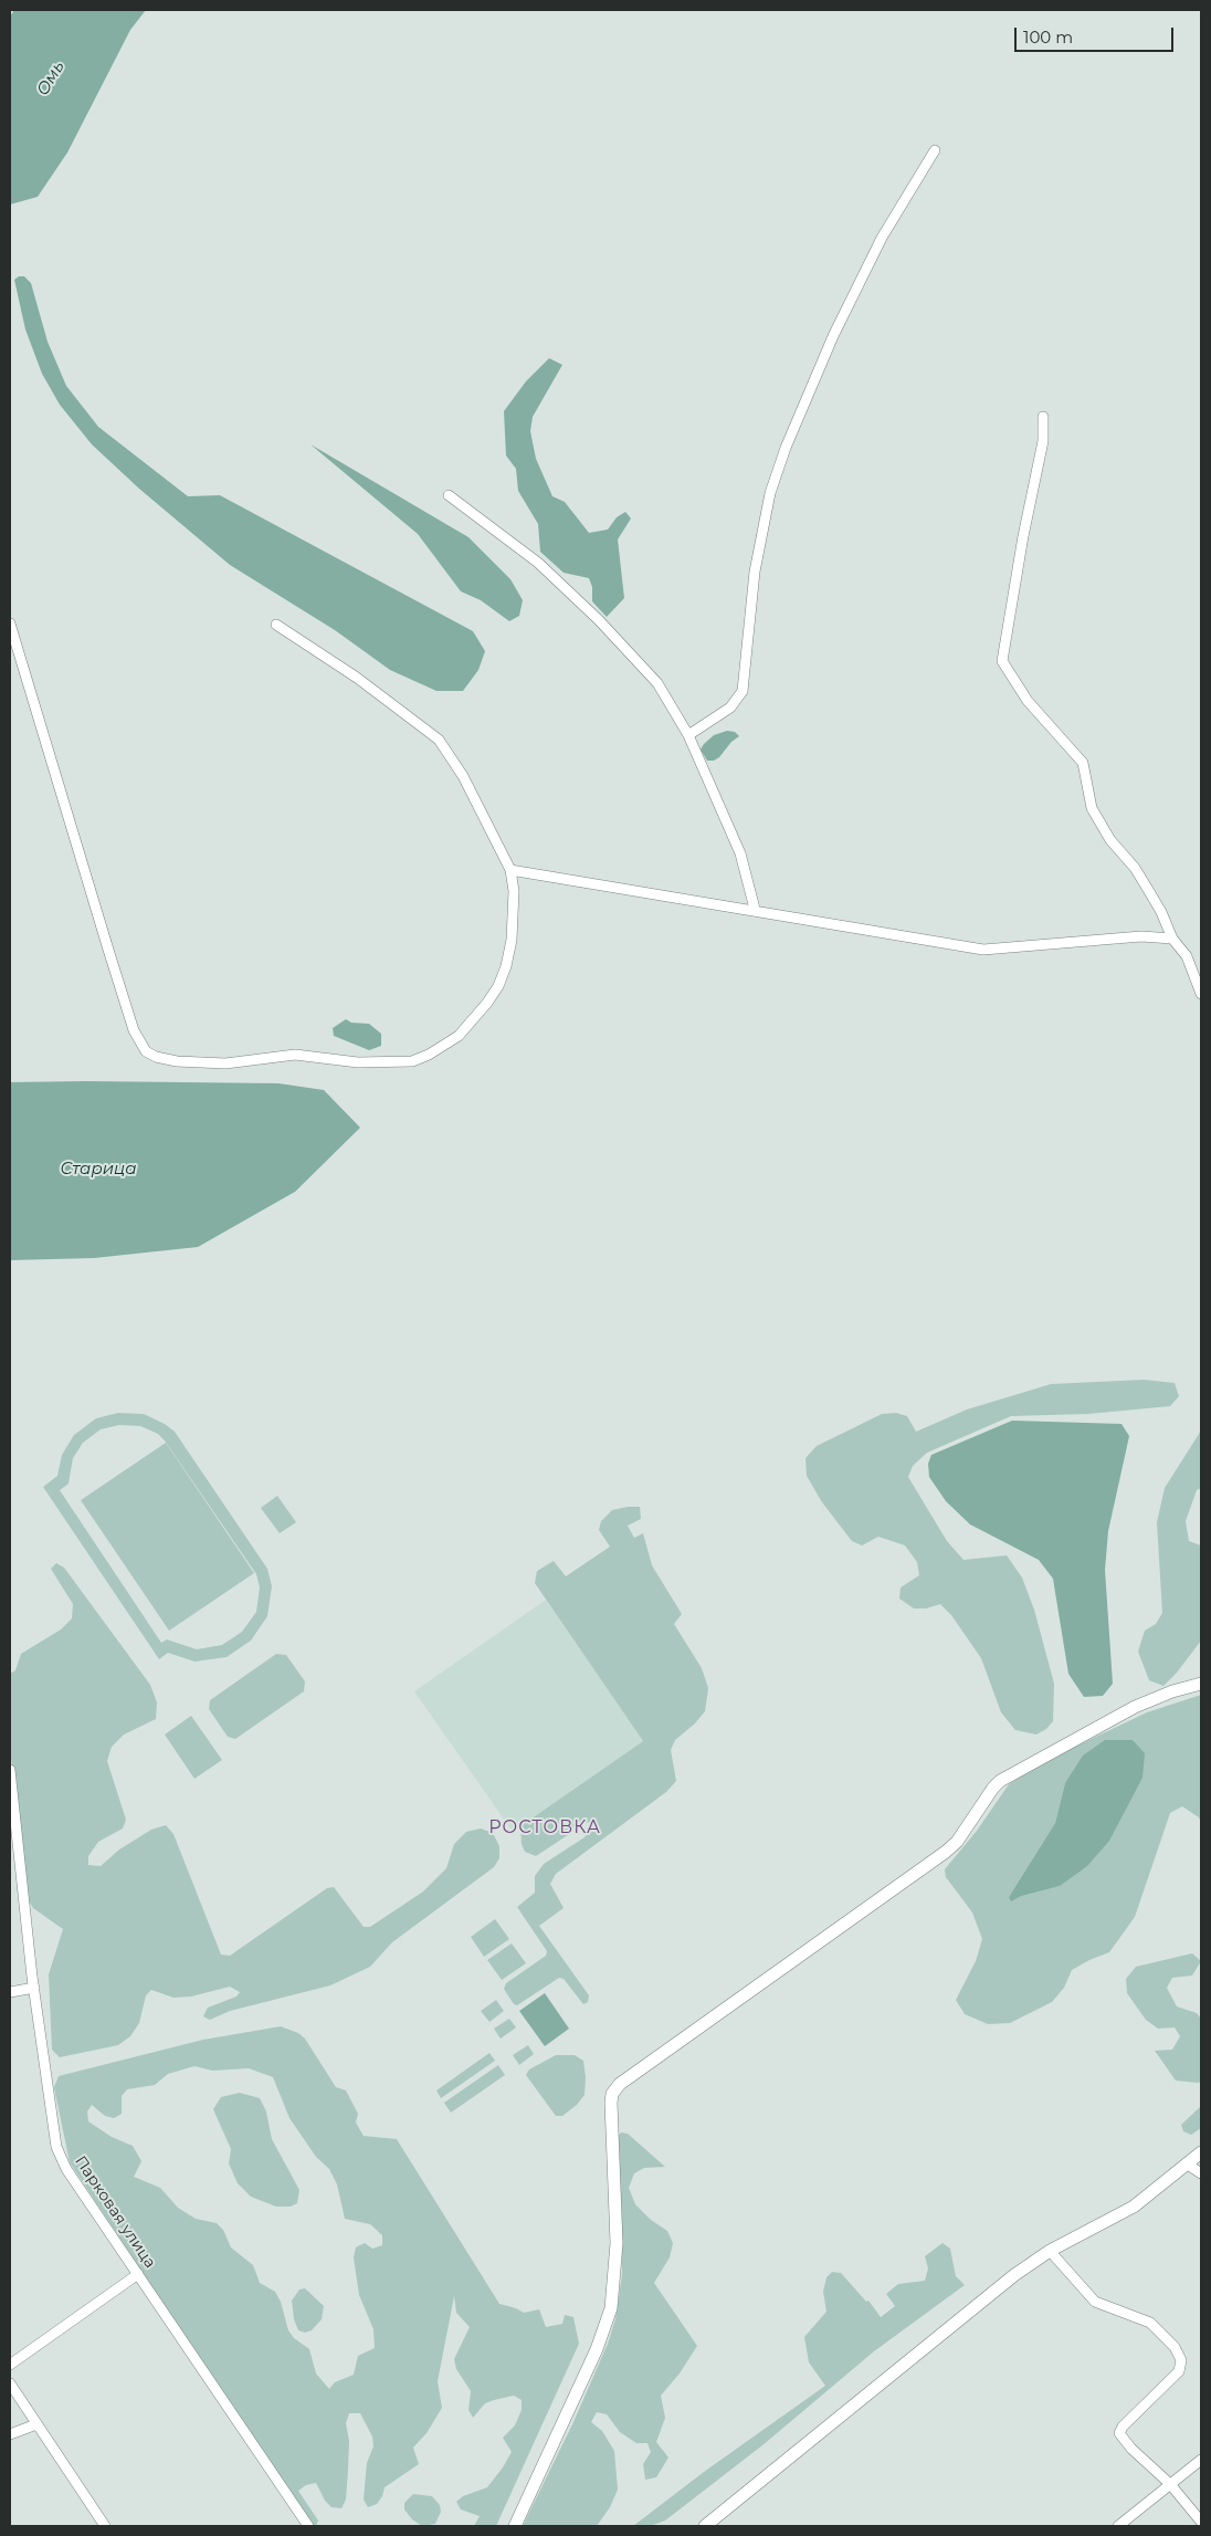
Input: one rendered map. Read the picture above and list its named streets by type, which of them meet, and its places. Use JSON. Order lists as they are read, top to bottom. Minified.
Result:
{"streets":{"street":["Парковая улица"]},"districts":["РОСТОВКА"],"water":["Омь","Старица"],"scale_bar":"100 m"}
